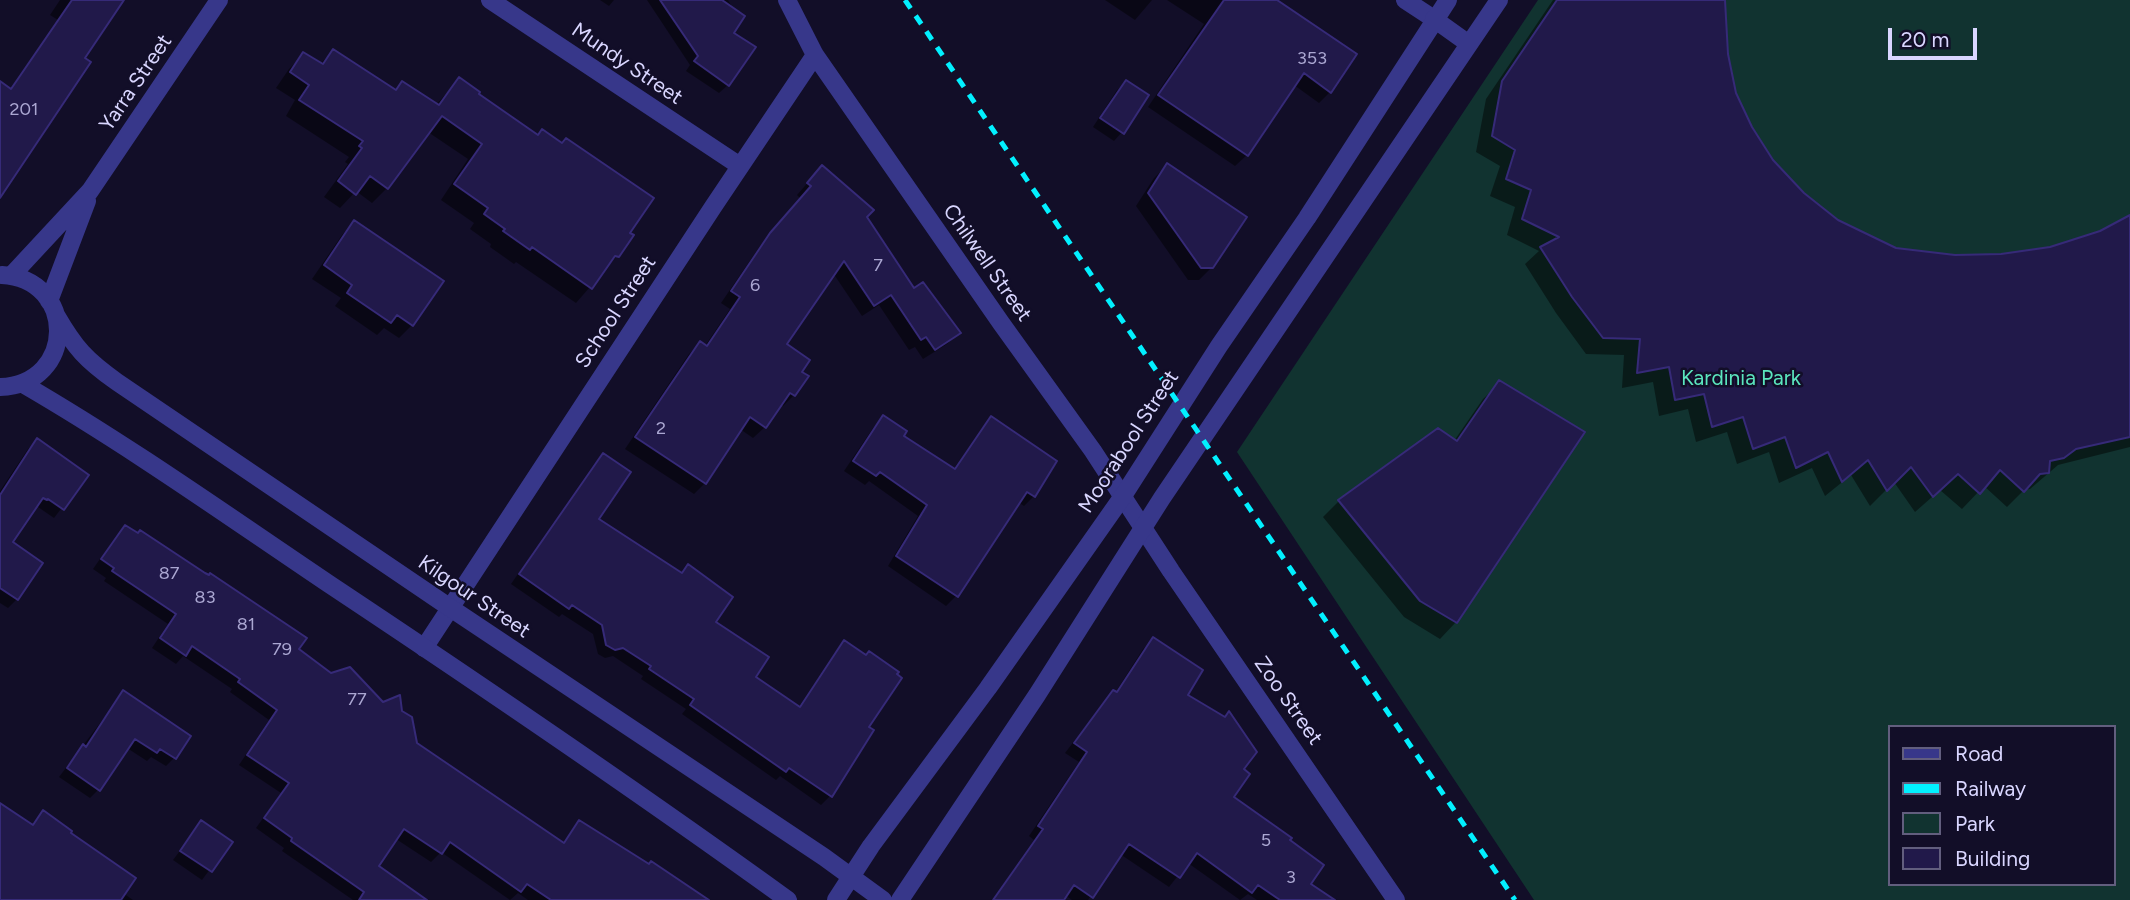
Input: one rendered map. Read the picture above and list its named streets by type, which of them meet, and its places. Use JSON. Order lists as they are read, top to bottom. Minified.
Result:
{"streets":{"street":["Mundy Street","Yarra Street","Chilwell Street","School Street","Moorabool Street","Kilgour Street","Zoo Street"]},"crossings":[["Mundy Street","School Street"],["Yarra Street","Kilgour Street"],["Chilwell Street","School Street"],["Chilwell Street","Moorabool Street"],["Chilwell Street","Zoo Street"],["School Street","Kilgour Street"],["Moorabool Street","Kilgour Street"]],"parks":["Kardinia Park"],"house_numbers":["353","201","7","6","2","87","83","81","79","77","5","3"],"legend":["Road","Railway","Park","Building"],"scale_bar":"20 m"}
